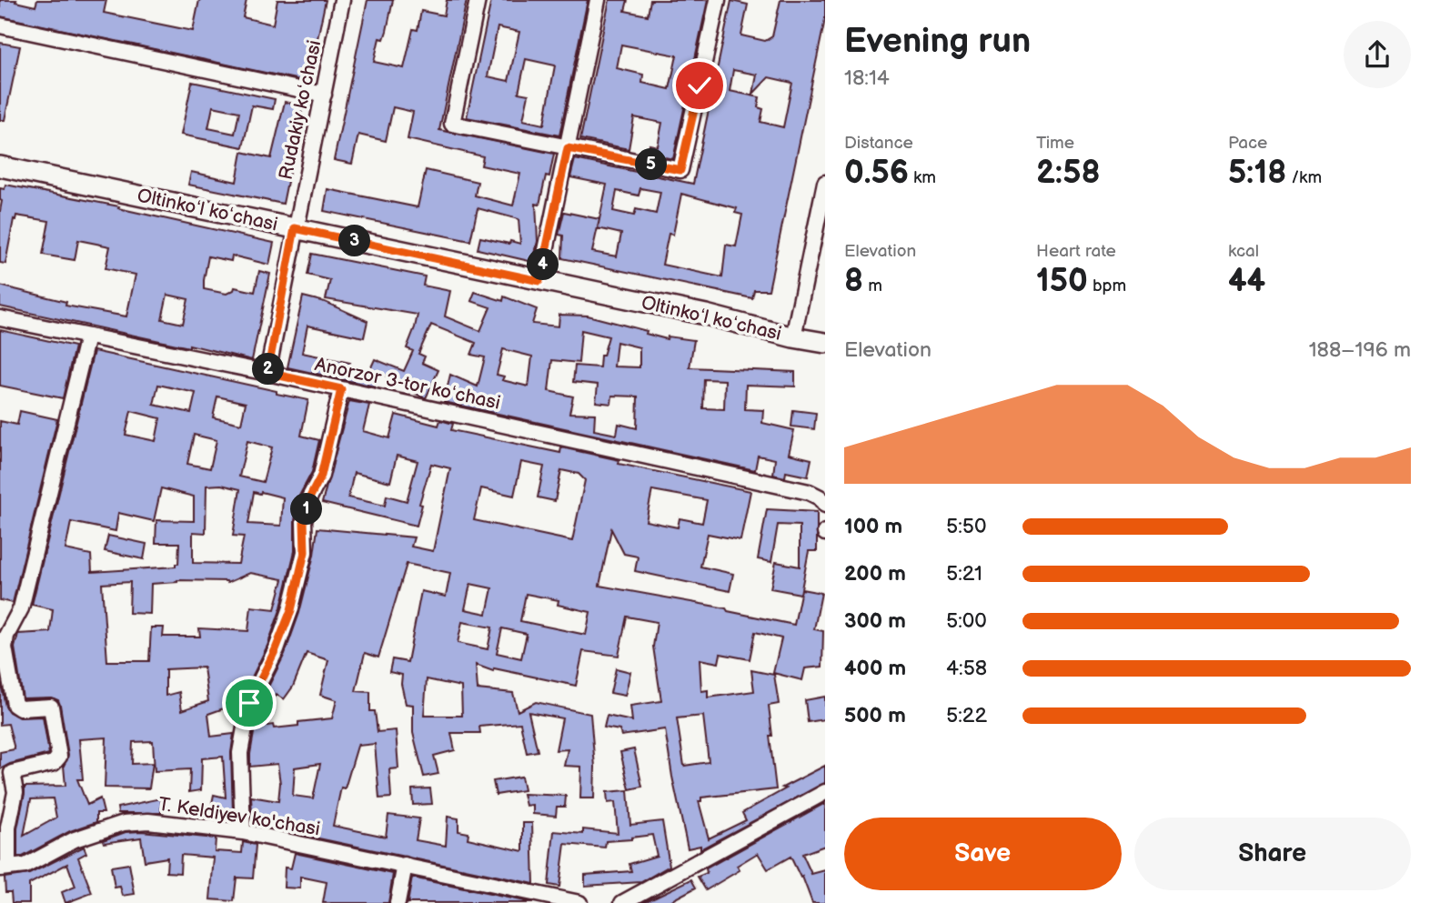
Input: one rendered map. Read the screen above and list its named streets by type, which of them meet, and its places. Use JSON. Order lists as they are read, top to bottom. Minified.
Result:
{"streets":{"main road":["Oltinkoʻl koʻchasi"],"street":["Rudakiy koʻchasi","Anorzor 3-tor koʻchasi","T. Keldiyev ko'chasi"]},"crossings":[["Rudakiy koʻchasi","Oltinkoʻl koʻchasi"],["Rudakiy koʻchasi","Anorzor 3-tor koʻchasi"]],"page":{"heading":["Evening run","18:14"],"stats":[["Distance","0.56 km"],["Time","2:58"],["Pace","5:18 /km"],["Elevation","8 m"],["Heart rate","150 bpm"],["kcal","44"]],"pins":["5","3","4","2","1"],"chart":["Elevation","188–196 m"],"list":[{"name":"100 m","note":"5:50"},{"name":"200 m","note":"5:21"},{"name":"300 m","note":"5:00"},{"name":"400 m","note":"4:58"},{"name":"500 m","note":"5:22"}],"buttons":["Save","Share"]}}
